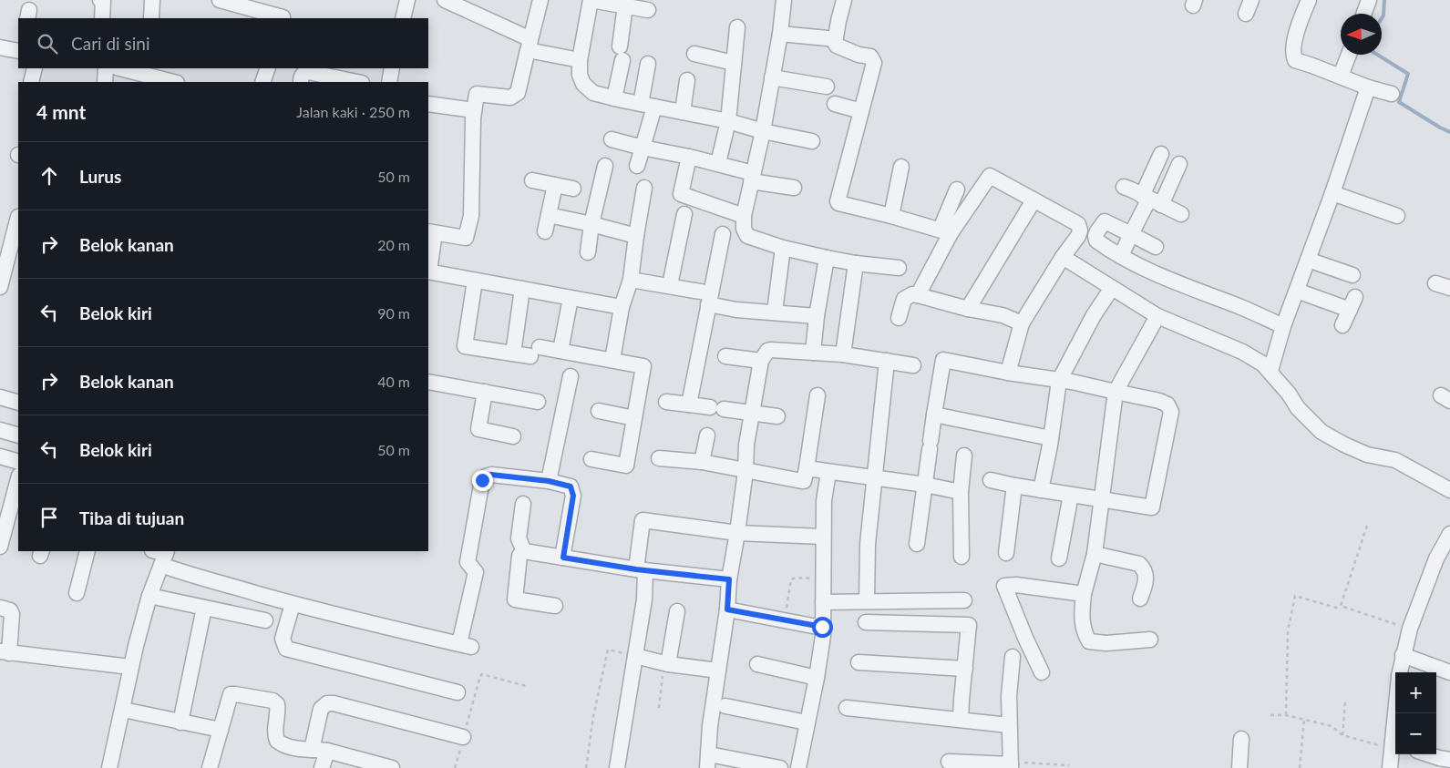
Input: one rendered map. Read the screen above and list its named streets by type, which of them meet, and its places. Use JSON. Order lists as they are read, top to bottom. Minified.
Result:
{"north":"left","page":{"search":"Cari di sini","heading":["4 mnt","Jalan kaki · 250 m"],"list":[["Lurus","50 m"],["Belok kanan","20 m"],["Belok kiri","90 m"],["Belok kanan","40 m"],["Belok kiri","50 m"],"Tiba di tujuan"],"map_buttons":["+","−"]}}
